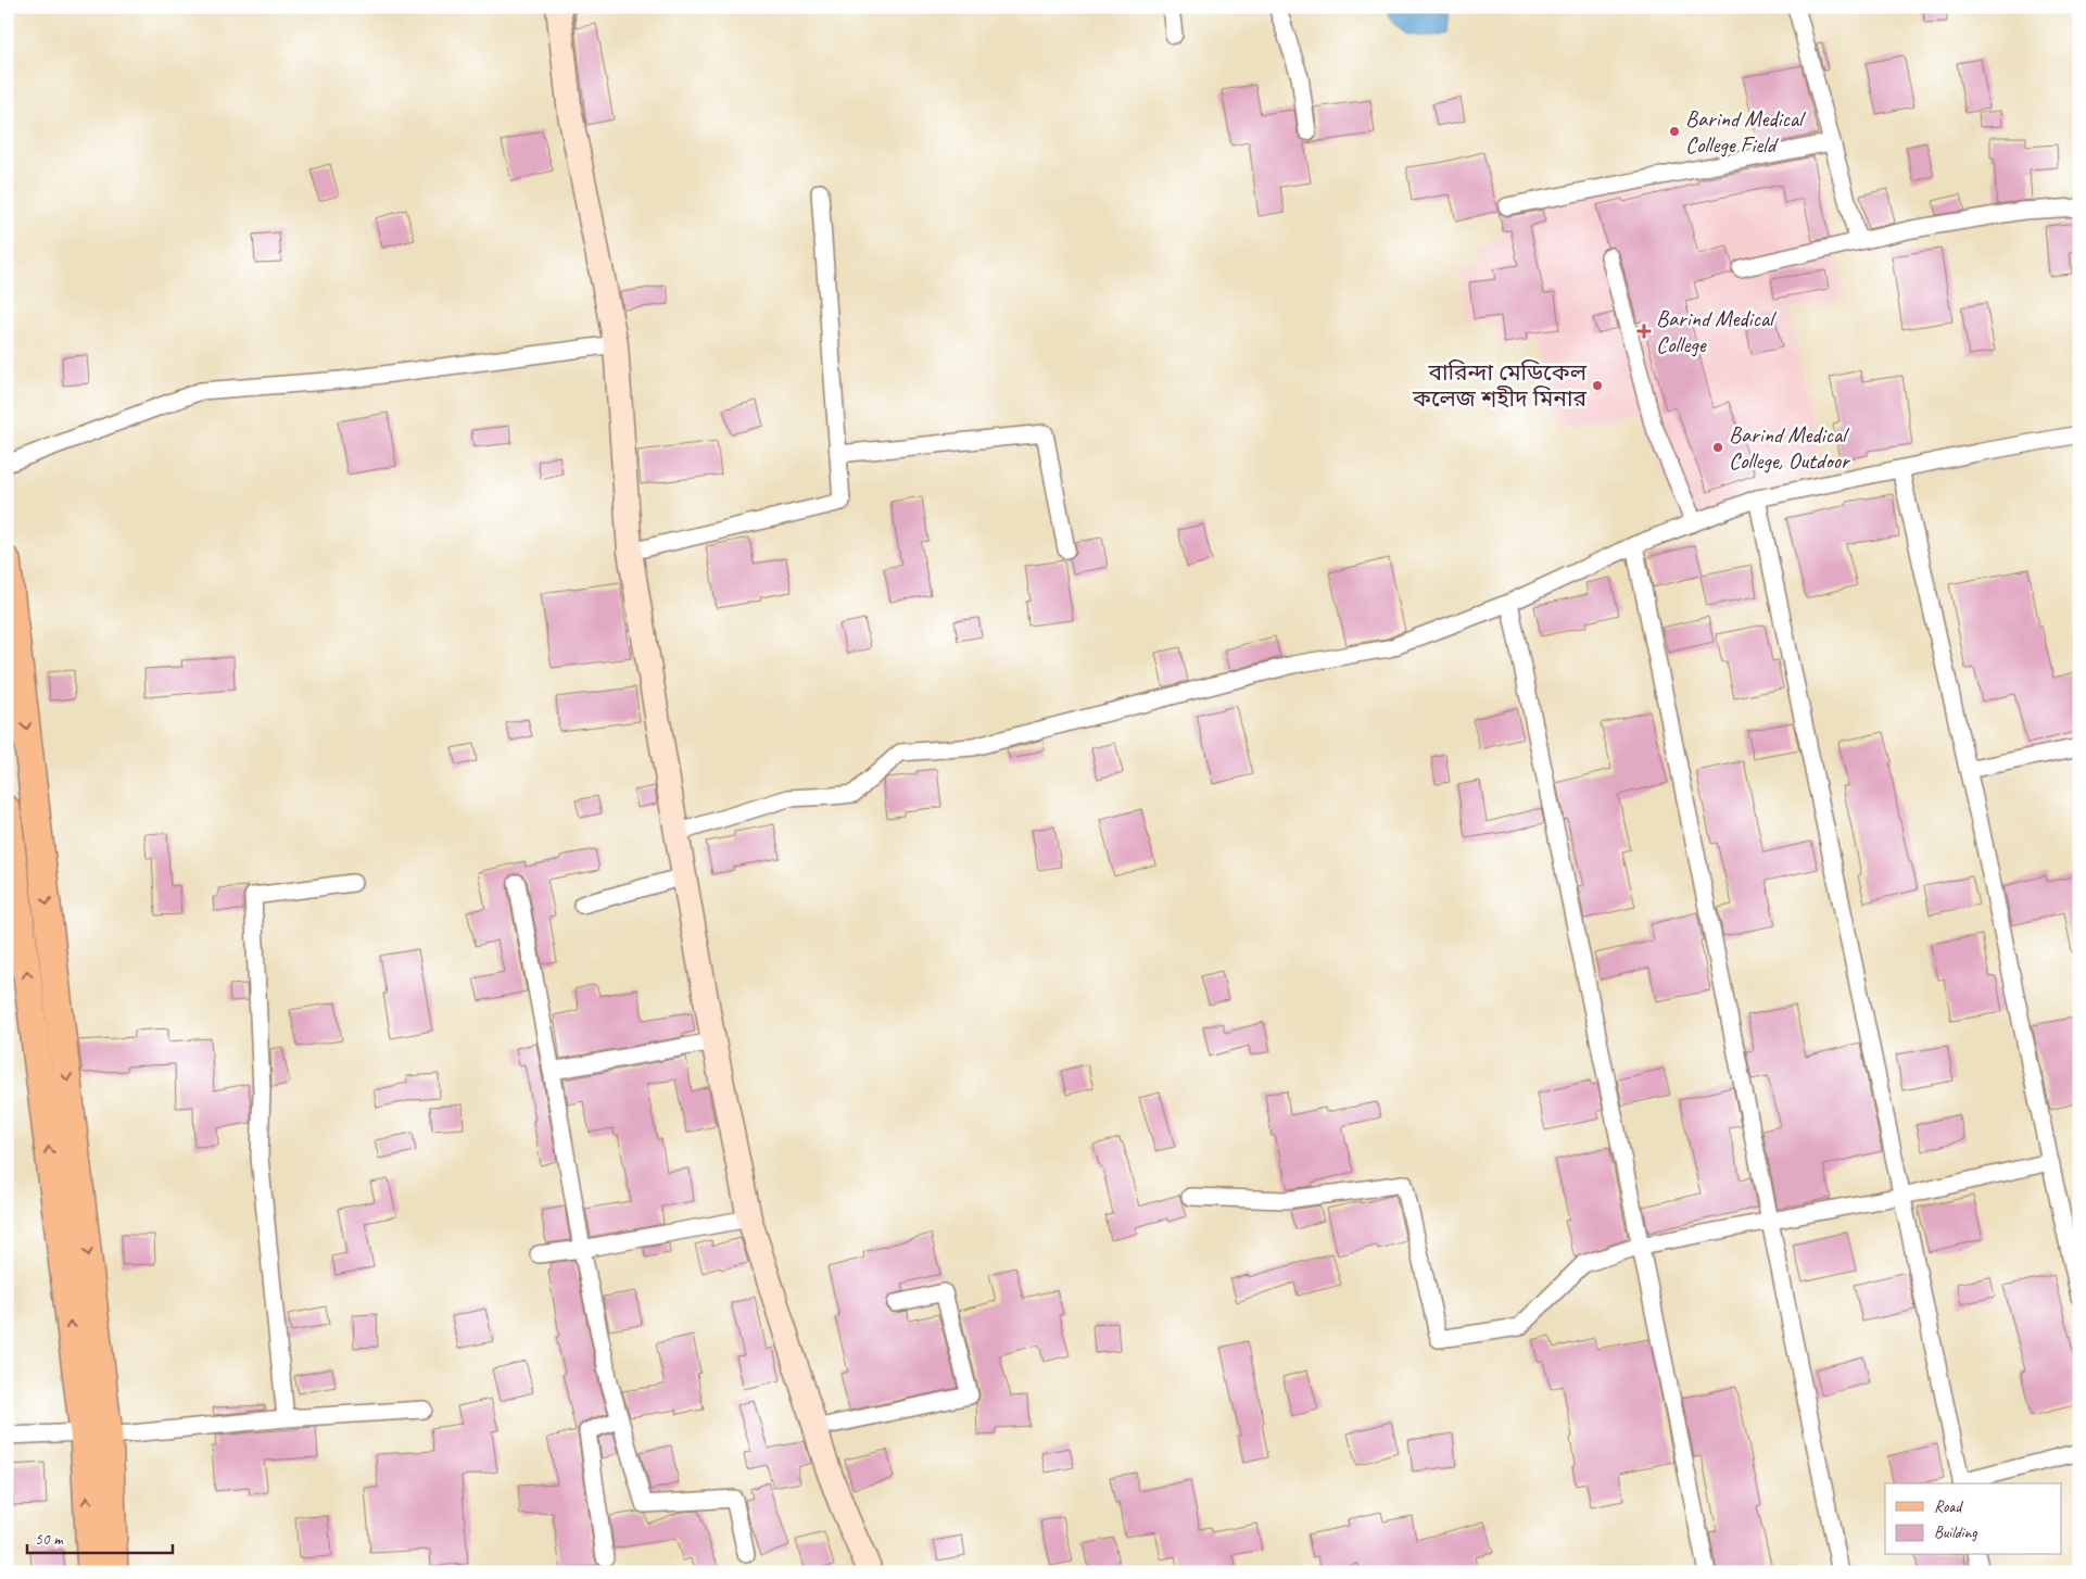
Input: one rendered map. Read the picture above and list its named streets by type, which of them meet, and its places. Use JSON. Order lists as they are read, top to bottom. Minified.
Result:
{"places":{"other":["Barind Medical College Field","বারিন্দা মেডিকেল কলেজ শহীদ মিনার","Barind Medical College, Outdoor"],"health":["Barind Medical College"]},"legend":["Road","Building"],"scale_bar":"50 m"}
